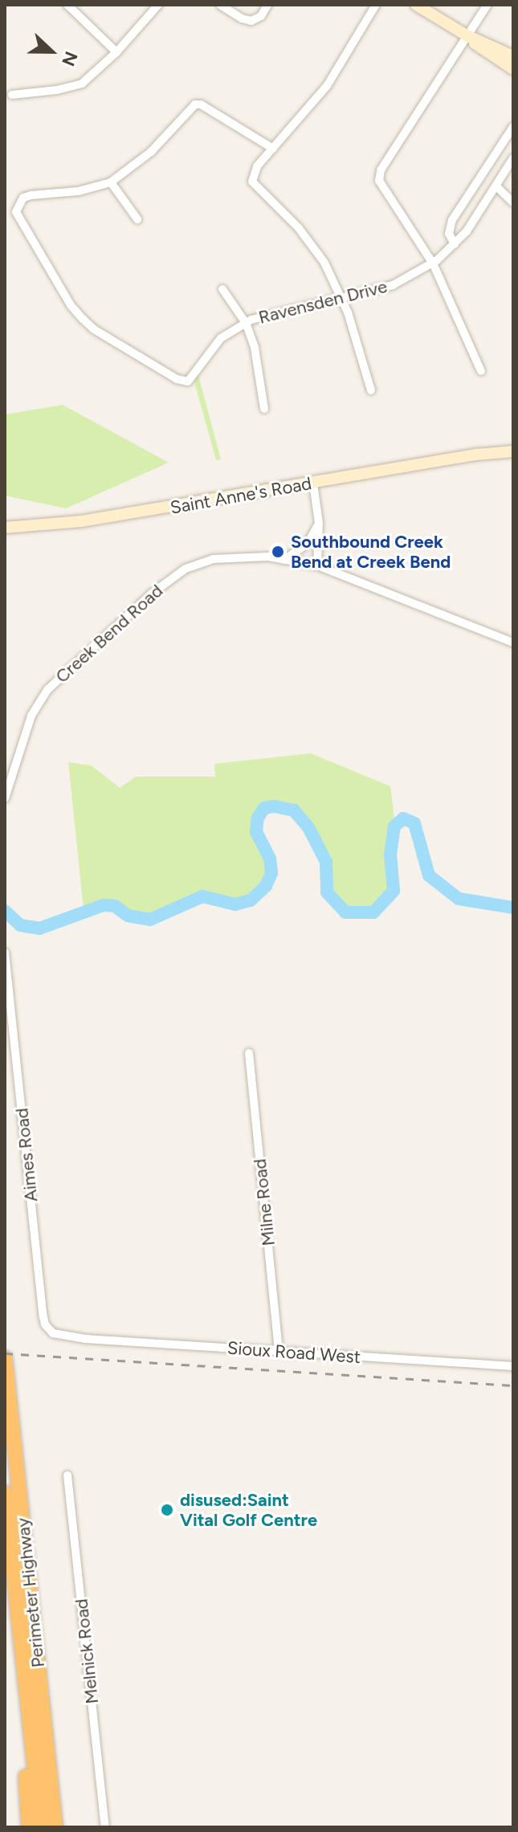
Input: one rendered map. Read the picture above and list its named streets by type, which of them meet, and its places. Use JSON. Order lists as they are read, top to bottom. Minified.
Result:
{"streets":{"highway":["Perimeter Highway"],"main road":["Saint Anne's Road"],"street":["Ravensden Drive","Creek Bend Road","Aimes Road","Milne Road","Sioux Road West","Melnick Road"]},"crossings":[["Aimes Road","Sioux Road West"],["Milne Road","Sioux Road West"]],"places":["Southbound Creek Bend at Creek Bend","disused:Saint Vital Golf Centre"],"north":"right"}
